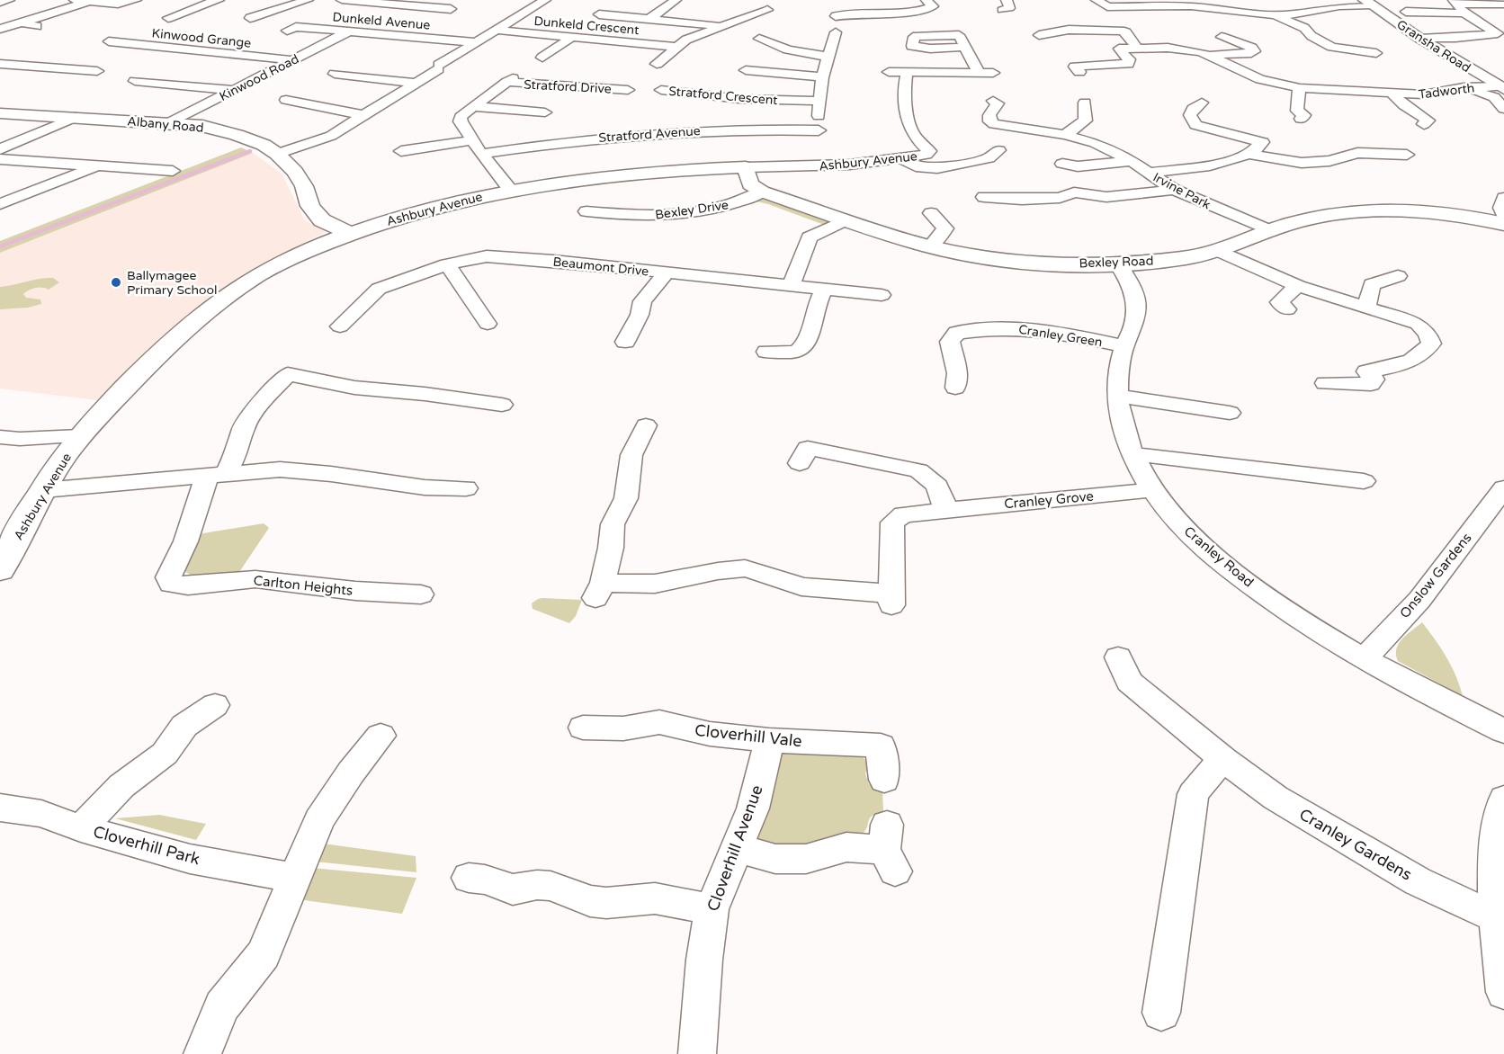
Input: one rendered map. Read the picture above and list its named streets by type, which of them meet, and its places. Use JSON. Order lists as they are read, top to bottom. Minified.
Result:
{"streets":{"street":["Dunkeld Avenue","Dunkeld Crescent","Kinwood Grange","Gransha Road","Kinwood Road","Stratford Drive","Tadworth","Stratford Crescent","Albany Road","Stratford Avenue","Ashbury Avenue","Irvine Park","Bexley Drive","Bexley Road","Beaumont Drive","Cranley Green","Cranley Grove","Cranley Road","Onslow Gardens","Carlton Heights","Cloverhill Vale","Cranley Gardens","Cloverhill Park","Cloverhill Avenue"]},"crossings":[["Dunkeld Avenue","Kinwood Road"],["Kinwood Grange","Kinwood Road"],["Gransha Road","Tadworth"],["Kinwood Road","Albany Road"],["Stratford Drive","Stratford Avenue"],["Stratford Drive","Ashbury Avenue"],["Albany Road","Ashbury Avenue"],["Irvine Park","Bexley Road"],["Bexley Drive","Bexley Road"],["Bexley Road","Cranley Road"],["Cranley Green","Cranley Road"],["Cranley Grove","Cranley Road"],["Cranley Road","Onslow Gardens"],["Cloverhill Vale","Cloverhill Avenue"]],"places":["Ballymagee Primary School"]}
